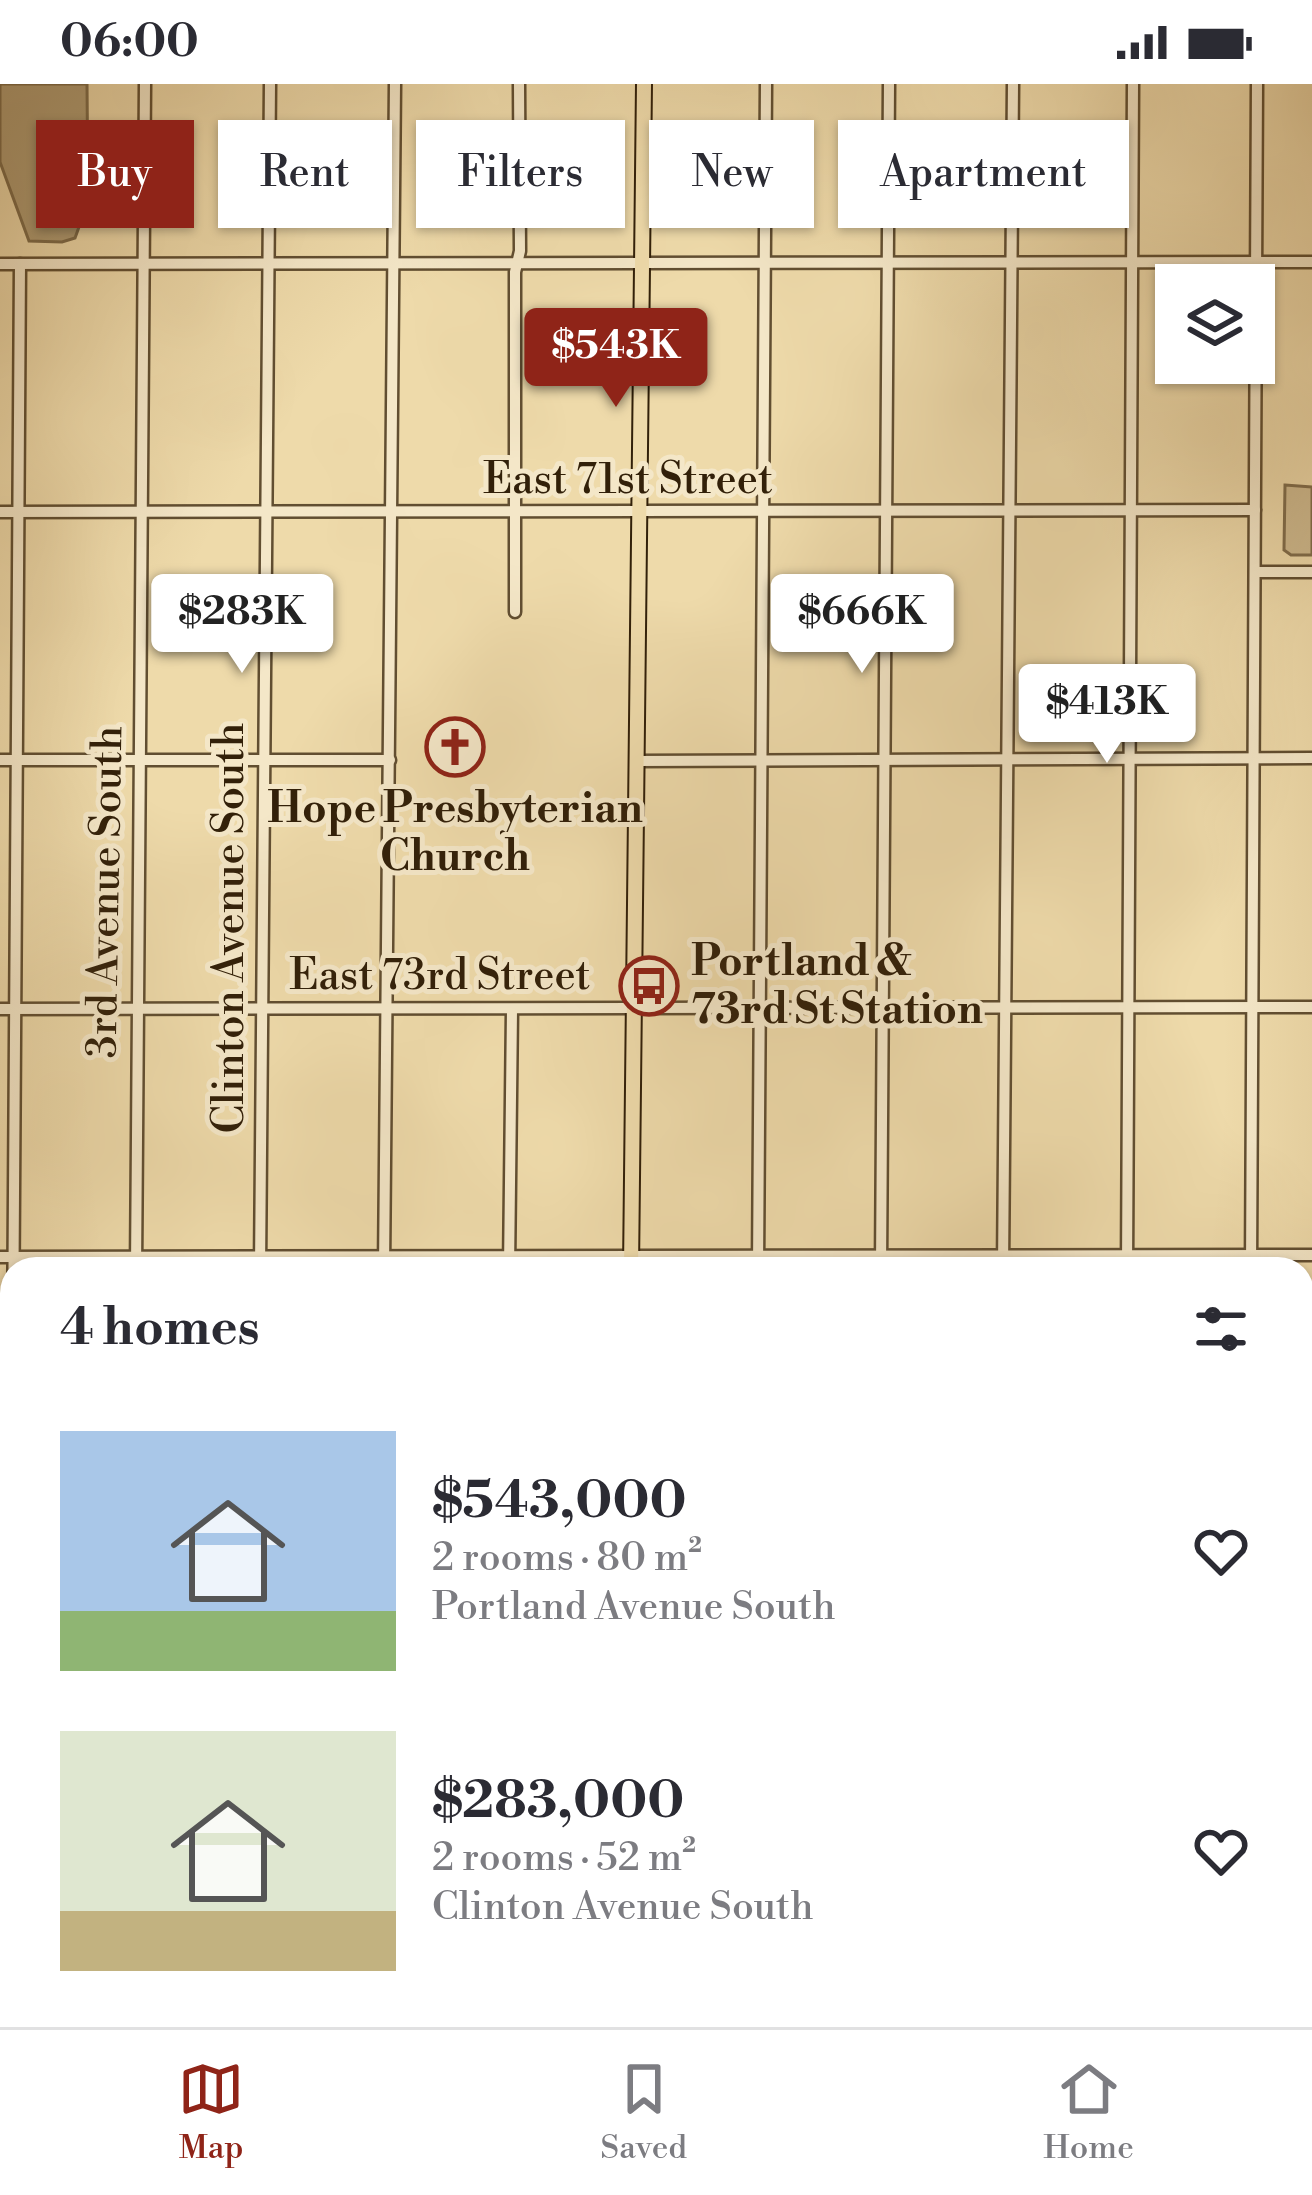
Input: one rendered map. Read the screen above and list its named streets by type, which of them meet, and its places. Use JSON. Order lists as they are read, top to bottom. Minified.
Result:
{"streets":{"street":["East 71st Street","3rd Avenue South","Clinton Avenue South","East 73rd Street"]},"crossings":[["East 71st Street","3rd Avenue South"],["East 71st Street","Clinton Avenue South"],["3rd Avenue South","East 73rd Street"],["Clinton Avenue South","East 73rd Street"]],"places":{"church":["Hope Presbyterian Church"],"bus stop":["Portland & 73rd St Station"]},"page":{"status":"06:00","chip":["Buy","Rent","Filters","New","Apartment"],"price":["$543K","$283K","$666K","$413K"],"heading":"4 homes","list":[{"name":"$543,000","note":"2 rooms · 80 m² · Portland Avenue South"},{"name":"$283,000","note":"2 rooms · 52 m² · Clinton Avenue South"}],"tabs":["Map","Saved","Home"]}}
